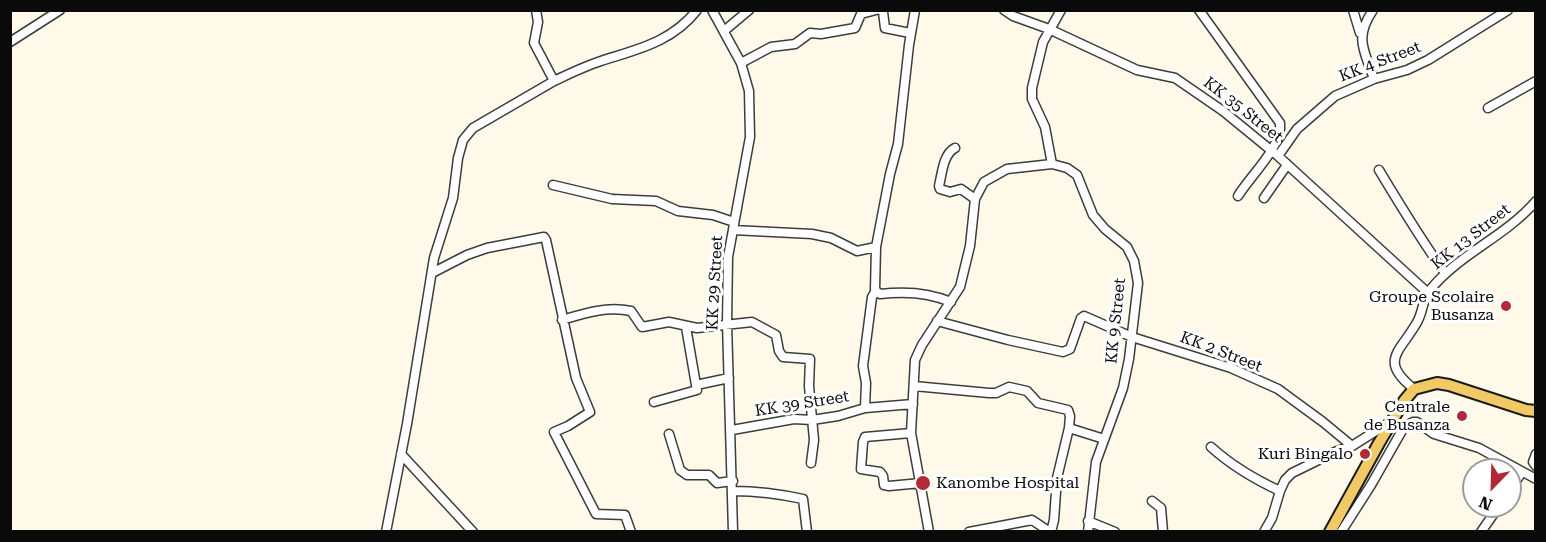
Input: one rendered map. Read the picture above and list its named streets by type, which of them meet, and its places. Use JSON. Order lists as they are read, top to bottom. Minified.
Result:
{"streets":{"street":["KK 4 Street","KK 35 Street","KK 13 Street","KK 29 Street","KK 9 Street","KK 2 Street","KK 39 Street"]},"crossings":[["KK 4 Street","KK 35 Street"],["KK 35 Street","KK 13 Street"],["KK 29 Street","KK 39 Street"],["KK 9 Street","KK 2 Street"]],"places":["Groupe Scolaire Busanza","Centrale de Busanza","Kuri Bingalo","Kanombe Hospital"],"north":"bottom left"}
